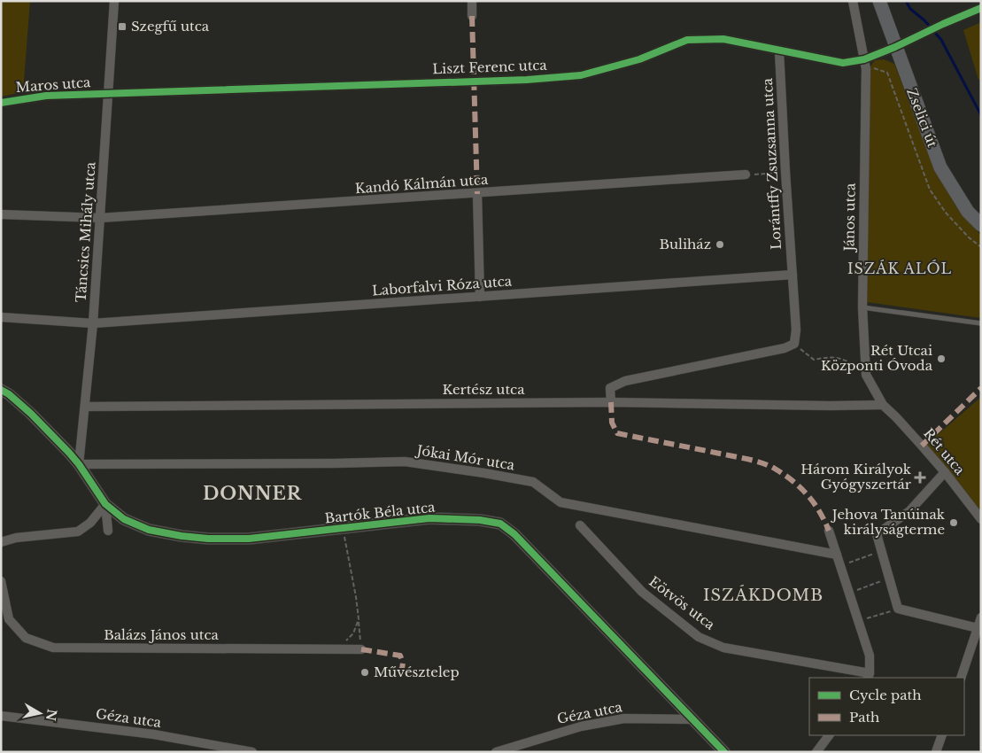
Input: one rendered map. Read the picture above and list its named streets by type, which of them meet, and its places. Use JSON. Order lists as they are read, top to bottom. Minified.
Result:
{"streets":{"main road":["Zselici út"],"street":["Liszt Ferenc utca","Maros utca","Lorántffy Zsuzsanna utca","Kandó Kálmán utca","János utca","Táncsics Mihály utca","Laborfalvi Róza utca","Kertész utca","Rét utca","Jókai Mór utca","Bartók Béla utca","Eötvös utca","Balázs János utca","Géza utca"]},"crossings":[["Liszt Ferenc utca","Maros utca"],["Liszt Ferenc utca","Lorántffy Zsuzsanna utca"],["Liszt Ferenc utca","János utca"],["Liszt Ferenc utca","Táncsics Mihály utca"],["Maros utca","Táncsics Mihály utca"],["Lorántffy Zsuzsanna utca","Laborfalvi Róza utca"],["Kandó Kálmán utca","Táncsics Mihály utca"],["János utca","Kertész utca"],["János utca","Rét utca"],["Táncsics Mihály utca","Laborfalvi Róza utca"],["Táncsics Mihály utca","Kertész utca"],["Táncsics Mihály utca","Jókai Mór utca"],["Táncsics Mihály utca","Bartók Béla utca"],["Kertész utca","Rét utca"],["Jókai Mór utca","Bartók Béla utca"],["Bartók Béla utca","Géza utca"]],"districts":["ISZÁK ALÓL","DONNER","ISZÁKDOMB"],"places":{"transit":["Szegfű utca"],"other":["Buliház","Rét Utcai Központi Óvoda","Jehova Tanúinak királyságterme","Művésztelep"],"health":["Három Királyok Gyógyszertár"]},"legend":["Cycle path","Path"],"north":"right"}
